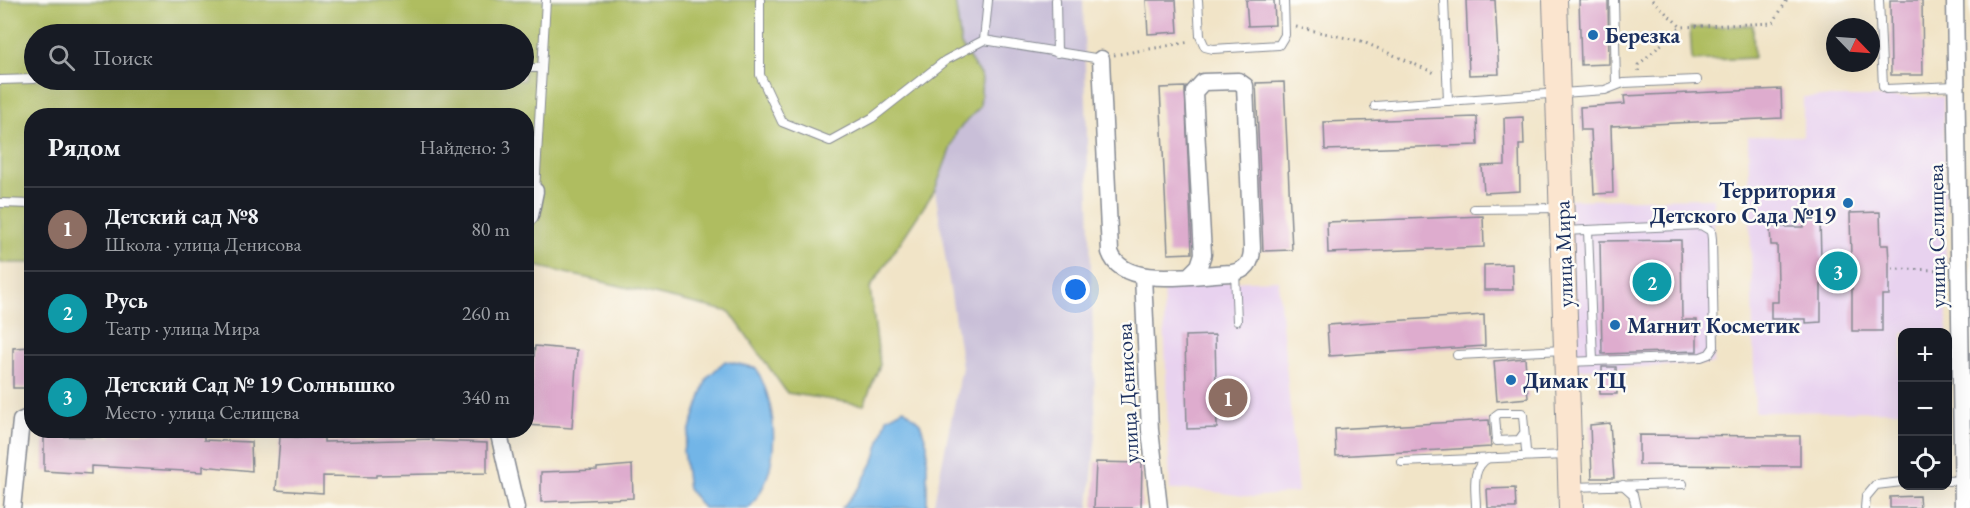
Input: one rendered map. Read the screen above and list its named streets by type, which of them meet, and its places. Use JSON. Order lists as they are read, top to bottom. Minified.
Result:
{"streets":{"street":["улица Селищева","улица Мира","улица Денисова"]},"places":["Березка","Территория Детского Сада №19","Магнит Косметик","Димак ТЦ"],"north":"bottom right","page":{"search":"Поиск","heading":["Рядом","Найдено: 3"],"list":[{"mark":"1","name":"Детский сад №8","note":"Школа · улица Денисова","value":"80 m"},{"mark":"2","name":"Русь","note":"Театр · улица Мира","value":"260 m"},{"mark":"3","name":"Детский Сад № 19 Солнышко","note":"Место · улица Селищева","value":"340 m"}],"pins":["3","2","1"],"map_buttons":["+","−"]}}
